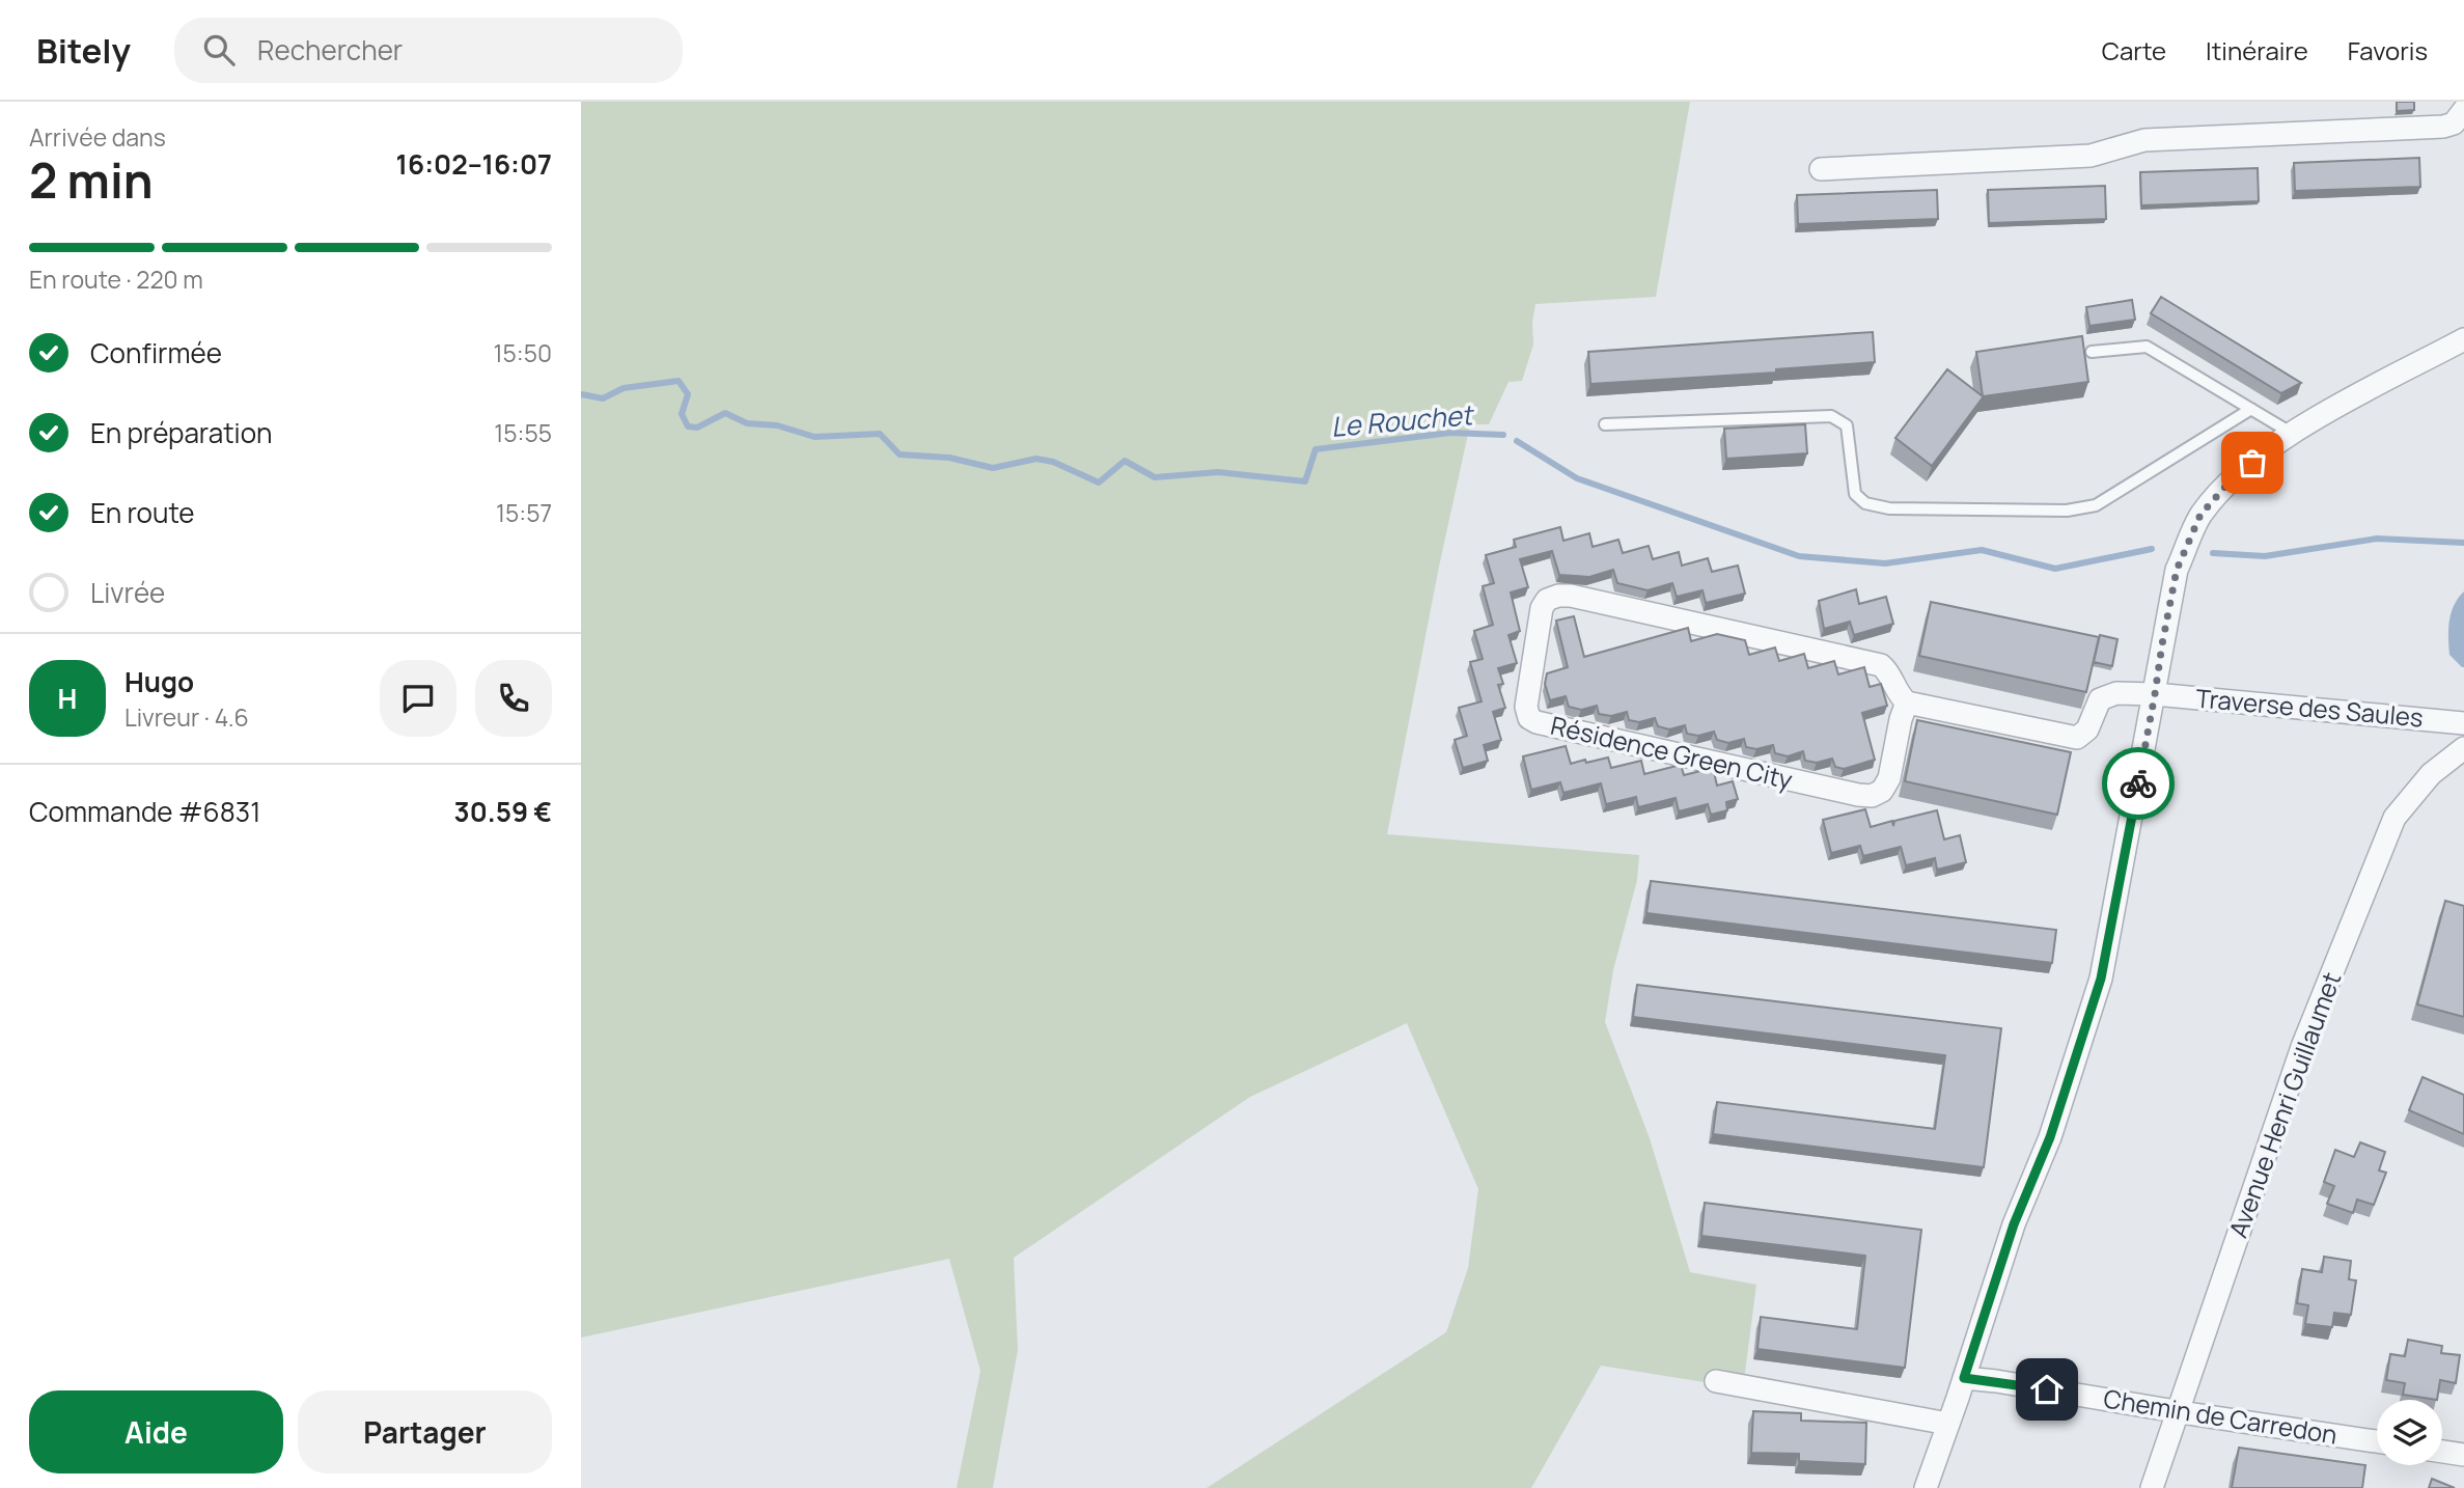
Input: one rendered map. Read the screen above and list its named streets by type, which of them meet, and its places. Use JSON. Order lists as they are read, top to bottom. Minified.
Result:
{"streets":{"street":["Traverse des Saules","Résidence Green City","Avenue Henri Guillaumet","Chemin de Carredon"]},"crossings":[["Avenue Henri Guillaumet","Chemin de Carredon"]],"water":["Le Rouchet"],"page":{"header":"Bitely","search":"Rechercher","nav":["Carte","Itinéraire","Favoris"],"heading":["2 min","Arrivée dans","16:02–16:07"],"panel":["Hugo","Livreur · 4.6","Commande #6831","30.59 €"],"bar":"En route · 220 m","list":[["Confirmée","15:50"],["En préparation","15:55"],["En route","15:57"],"Livrée"],"round":"H","buttons":["Aide","Partager"]}}
